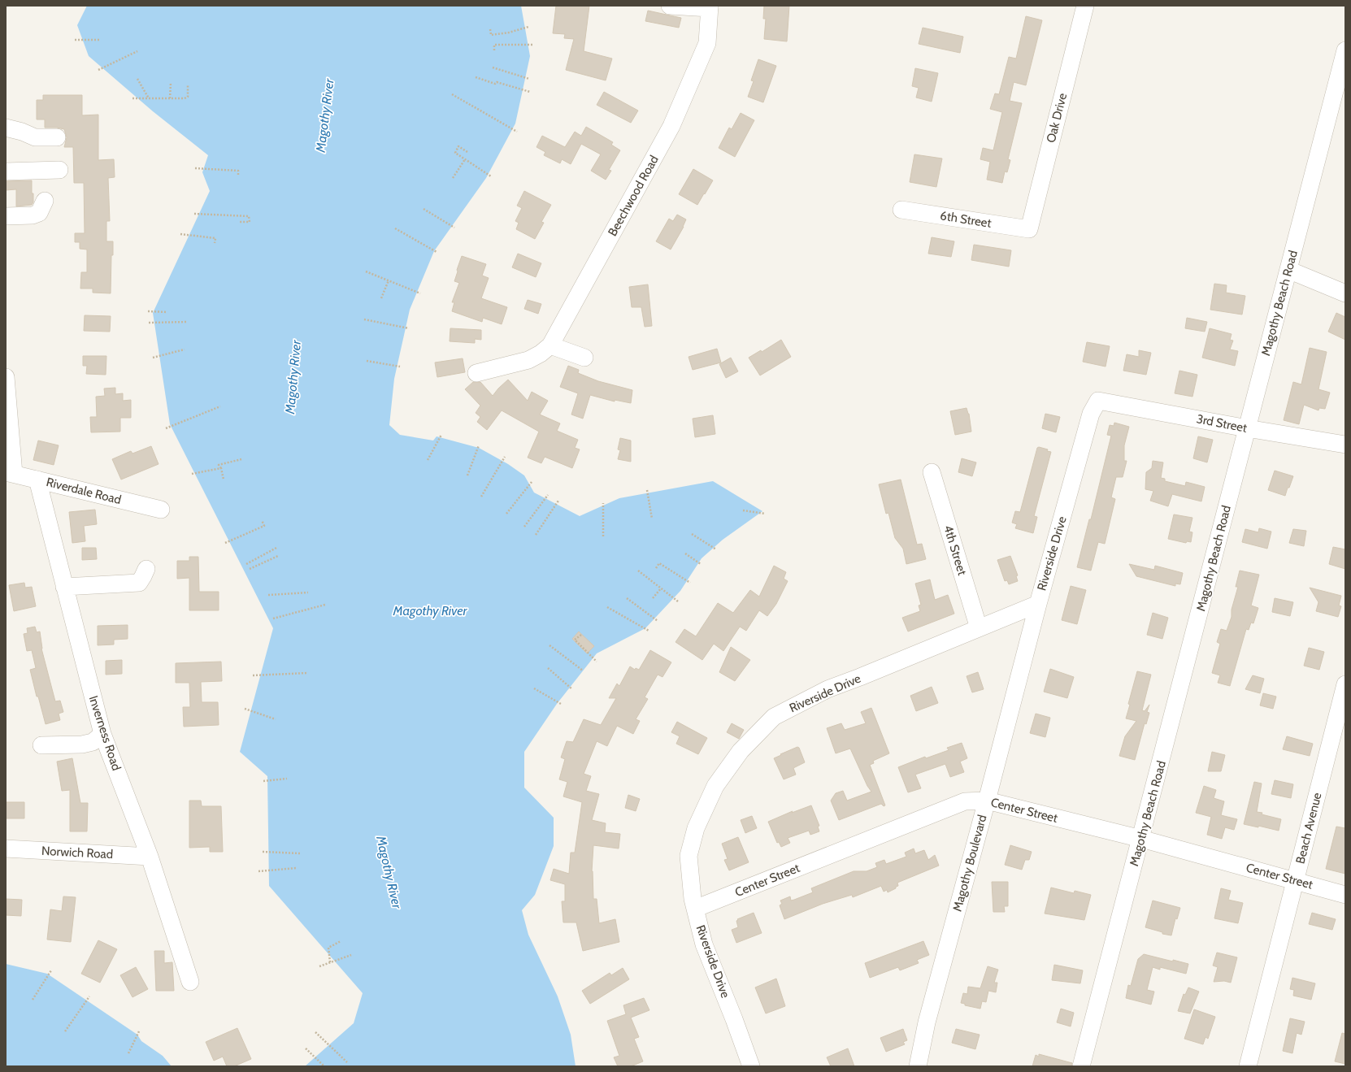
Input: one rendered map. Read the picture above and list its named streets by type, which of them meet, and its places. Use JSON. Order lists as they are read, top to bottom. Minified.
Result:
{"streets":{"street":["Oak Drive","Beechwood Road","6th Street","Magothy Beach Road","3rd Street","Riverdale Road","4th Street","Riverside Drive","Inverness Road","Center Street","Beach Avenue","Norwich Road","Magothy Boulevard"]},"crossings":[["Oak Drive","6th Street"],["Magothy Beach Road","3rd Street"],["Magothy Beach Road","Center Street"],["3rd Street","Riverside Drive"],["Riverdale Road","Inverness Road"],["4th Street","Riverside Drive"],["Riverside Drive","Center Street"],["Riverside Drive","Magothy Boulevard"],["Inverness Road","Norwich Road"],["Center Street","Beach Avenue"],["Center Street","Magothy Boulevard"]],"water":["Magothy River"]}
